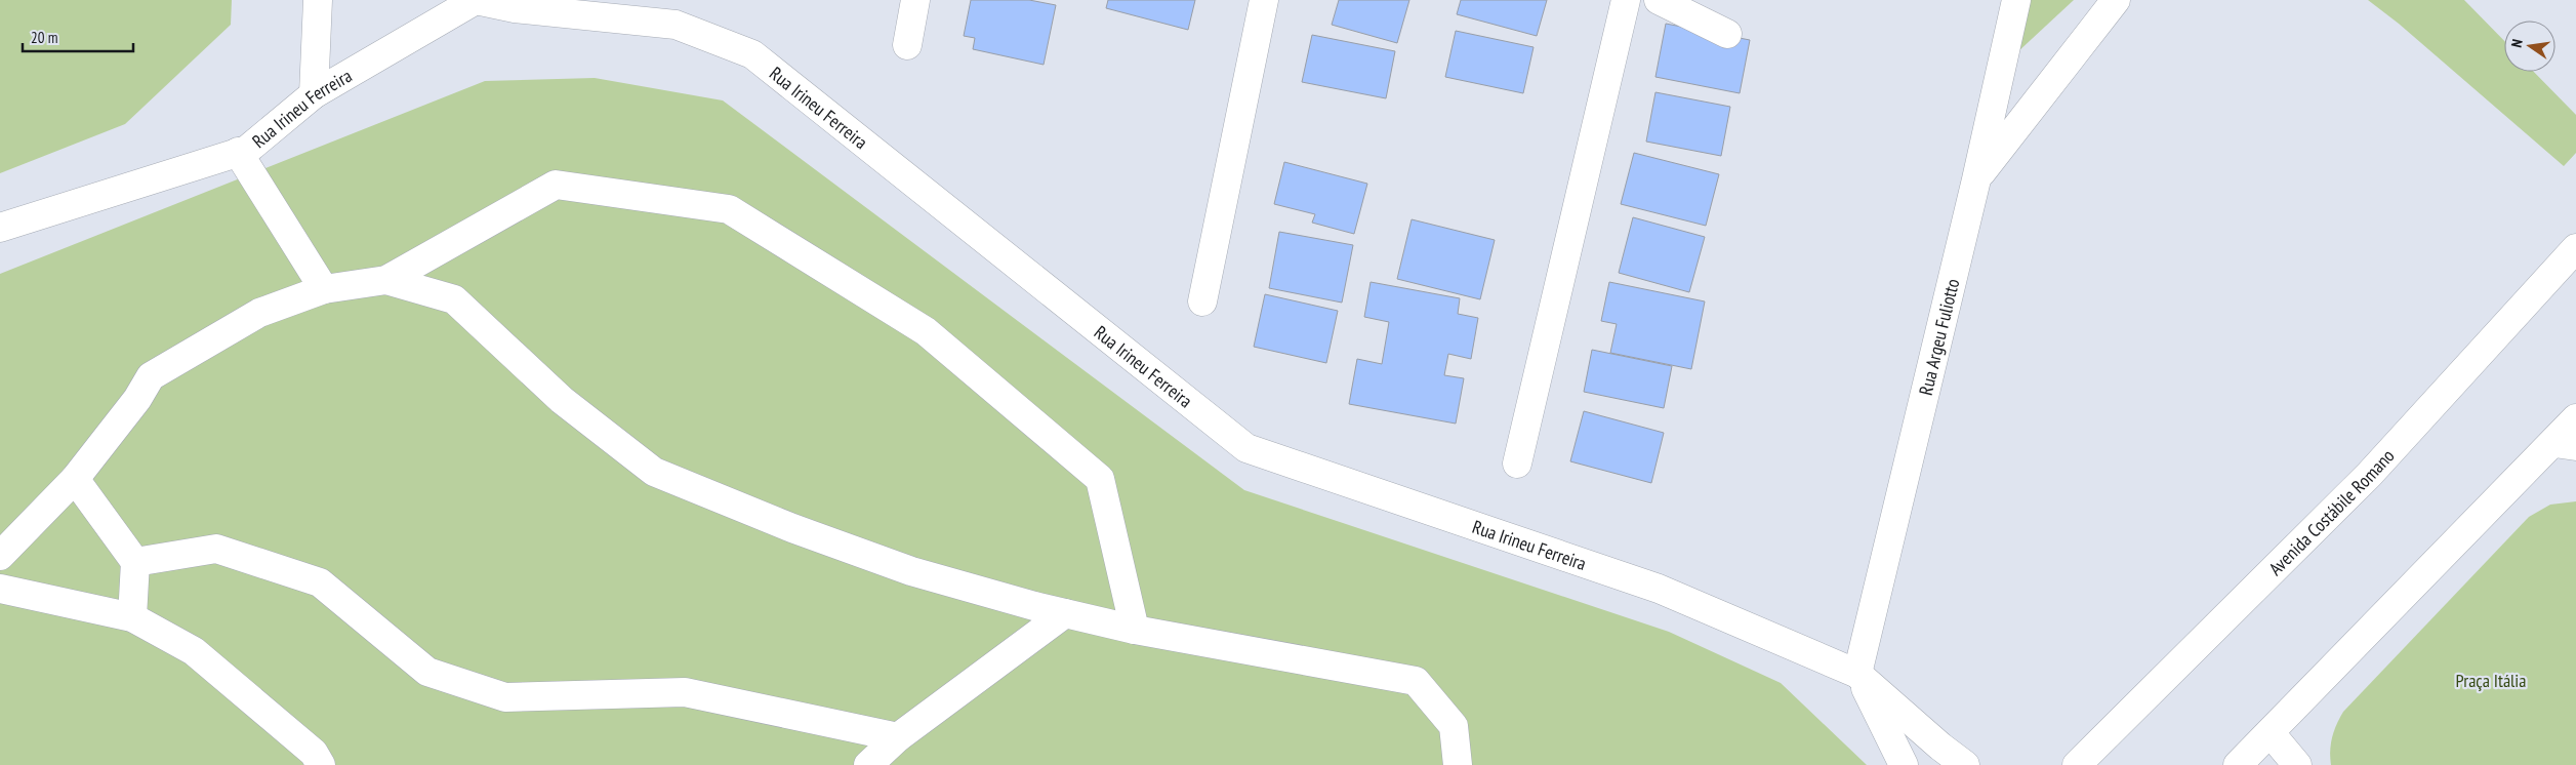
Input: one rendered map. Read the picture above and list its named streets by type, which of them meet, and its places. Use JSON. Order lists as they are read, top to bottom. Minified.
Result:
{"streets":{"street":["Rua Irineu Ferreira","Rua Argeu Fuliotto","Avenida Costábile Romano"]},"crossings":[["Rua Irineu Ferreira","Rua Argeu Fuliotto"]],"parks":["Praça Itália"],"scale_bar":"20 m","north":"left"}
